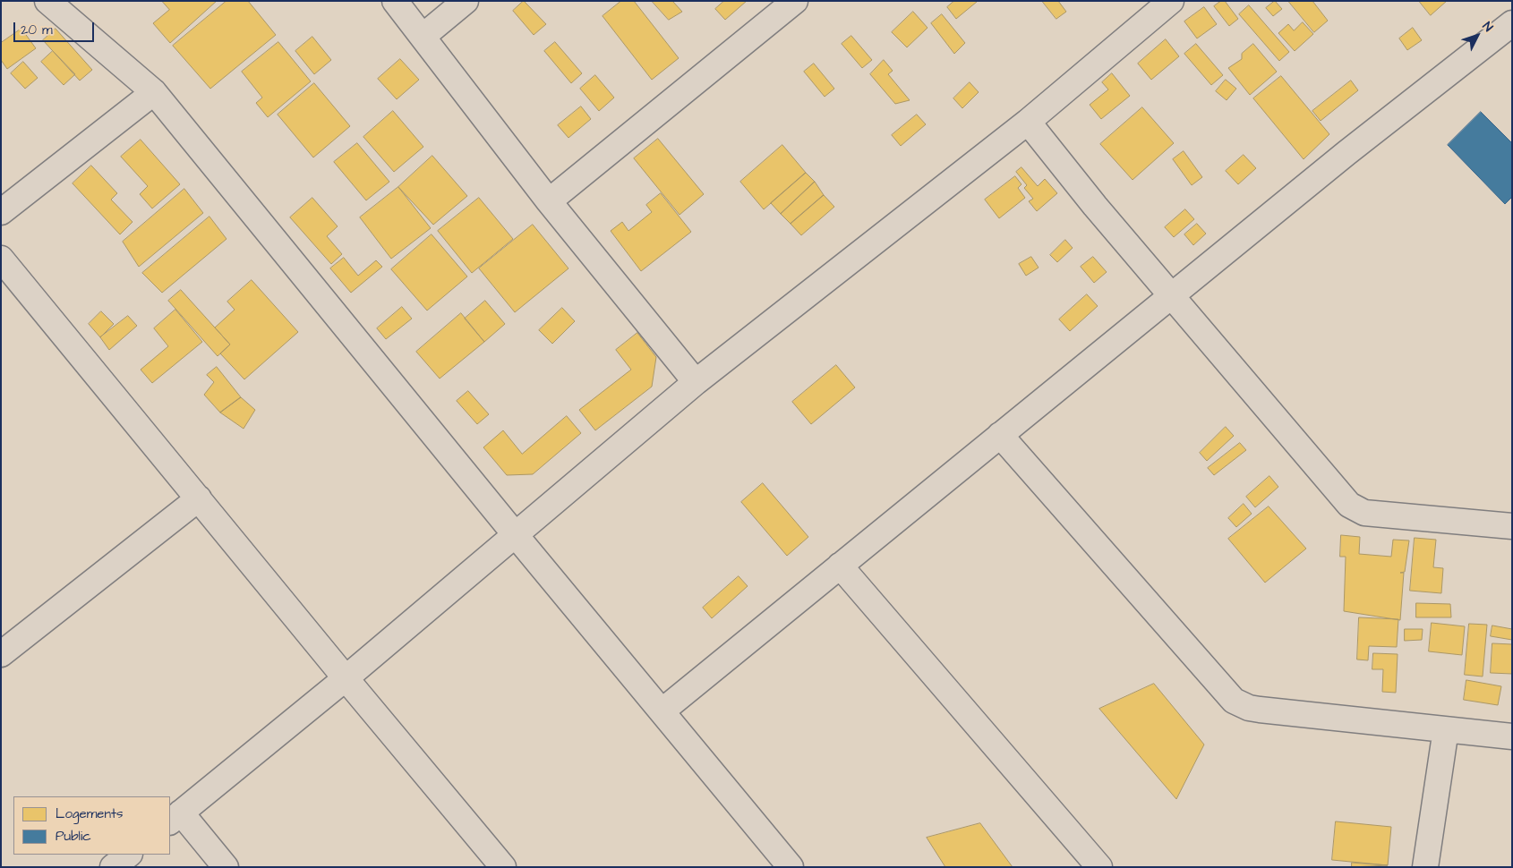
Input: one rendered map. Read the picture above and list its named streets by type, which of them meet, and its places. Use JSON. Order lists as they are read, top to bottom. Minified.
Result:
{"legend":["Logements","Public"],"scale_bar":"20 m","north":"top right"}
